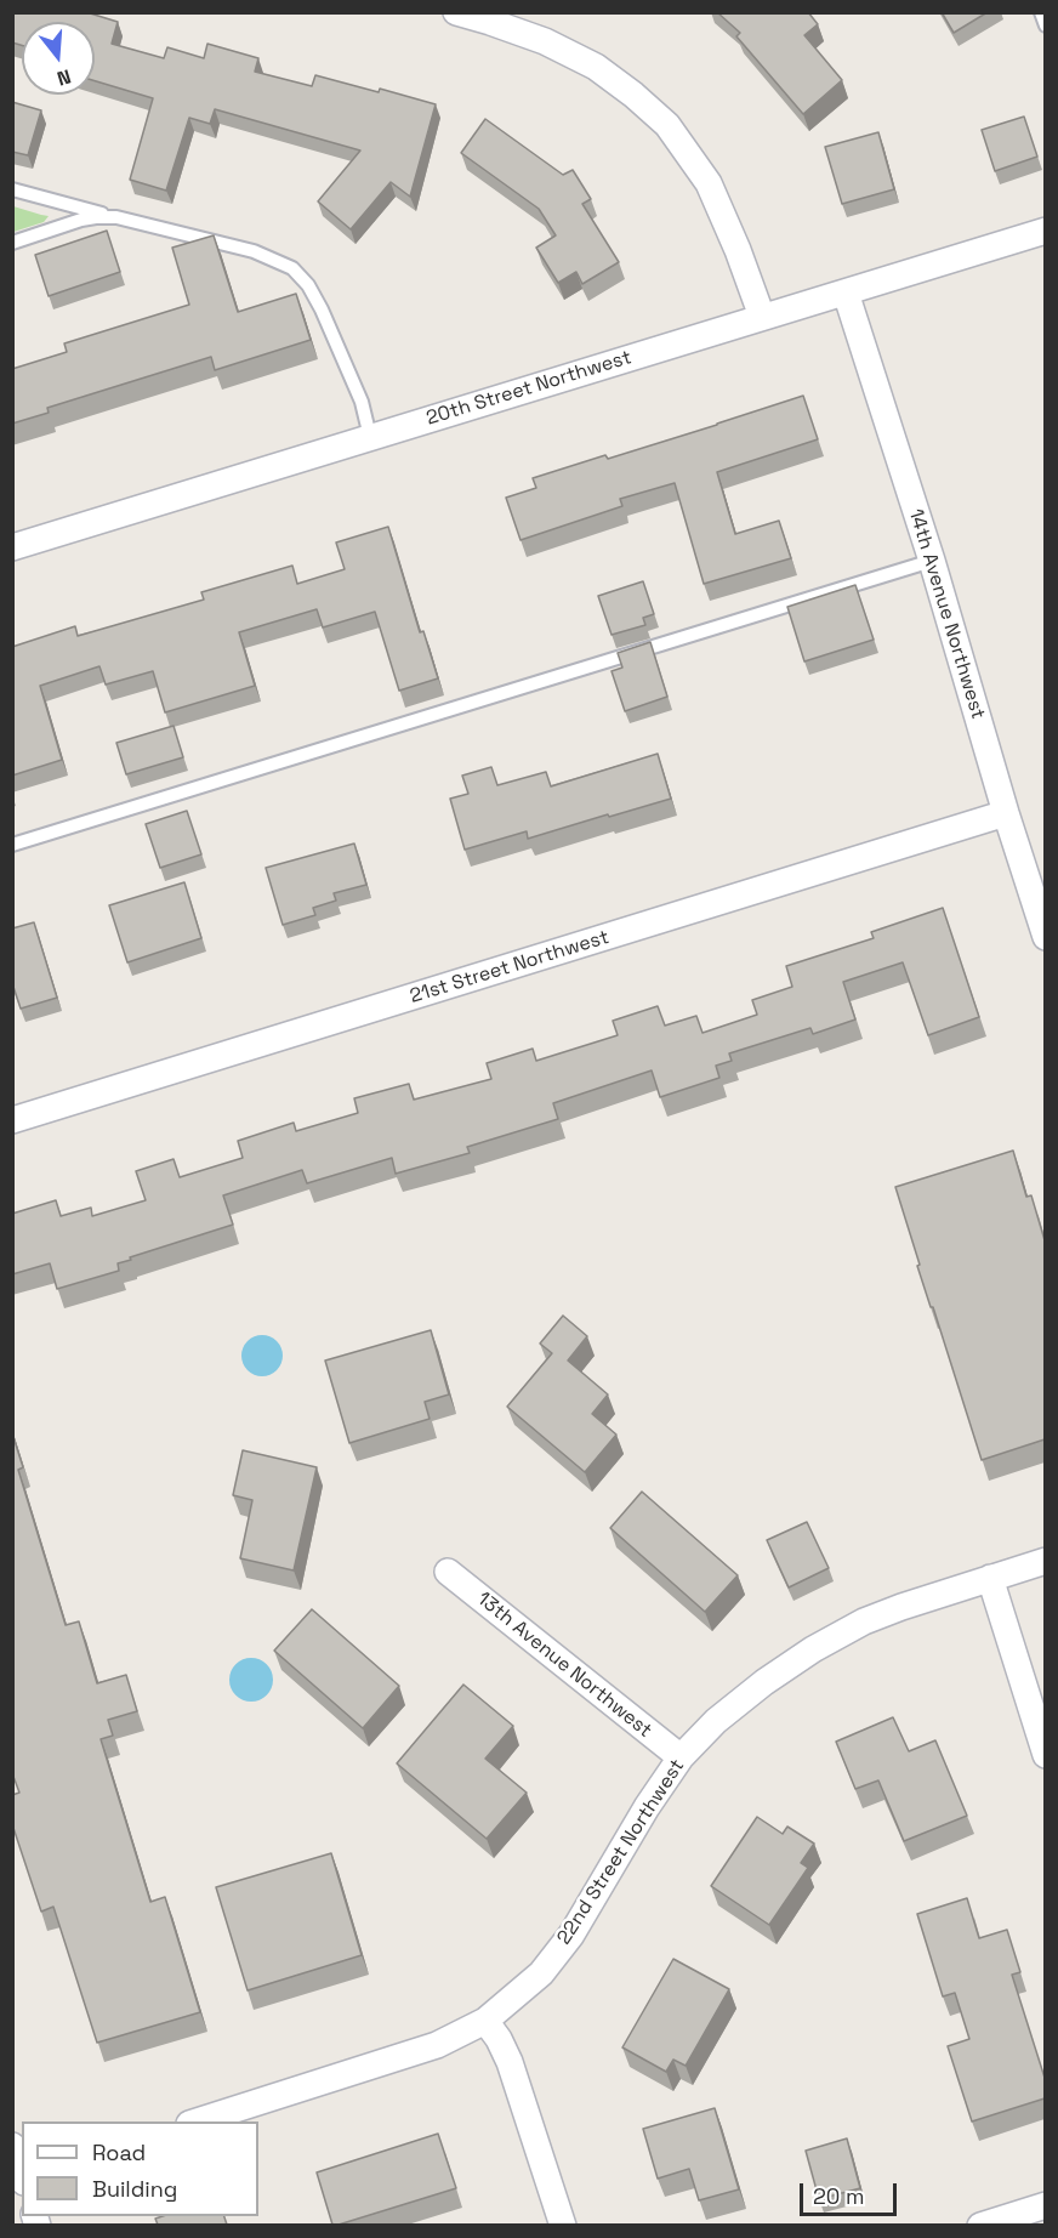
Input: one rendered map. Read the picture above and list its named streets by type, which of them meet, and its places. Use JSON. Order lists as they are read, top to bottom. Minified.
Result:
{"streets":{"street":["20th Street Northwest","14th Avenue Northwest","21st Street Northwest","13th Avenue Northwest","22nd Street Northwest"]},"crossings":[["20th Street Northwest","14th Avenue Northwest"],["14th Avenue Northwest","21st Street Northwest"],["13th Avenue Northwest","22nd Street Northwest"]],"legend":["Road","Building"],"scale_bar":"20 m","north":"bottom"}
